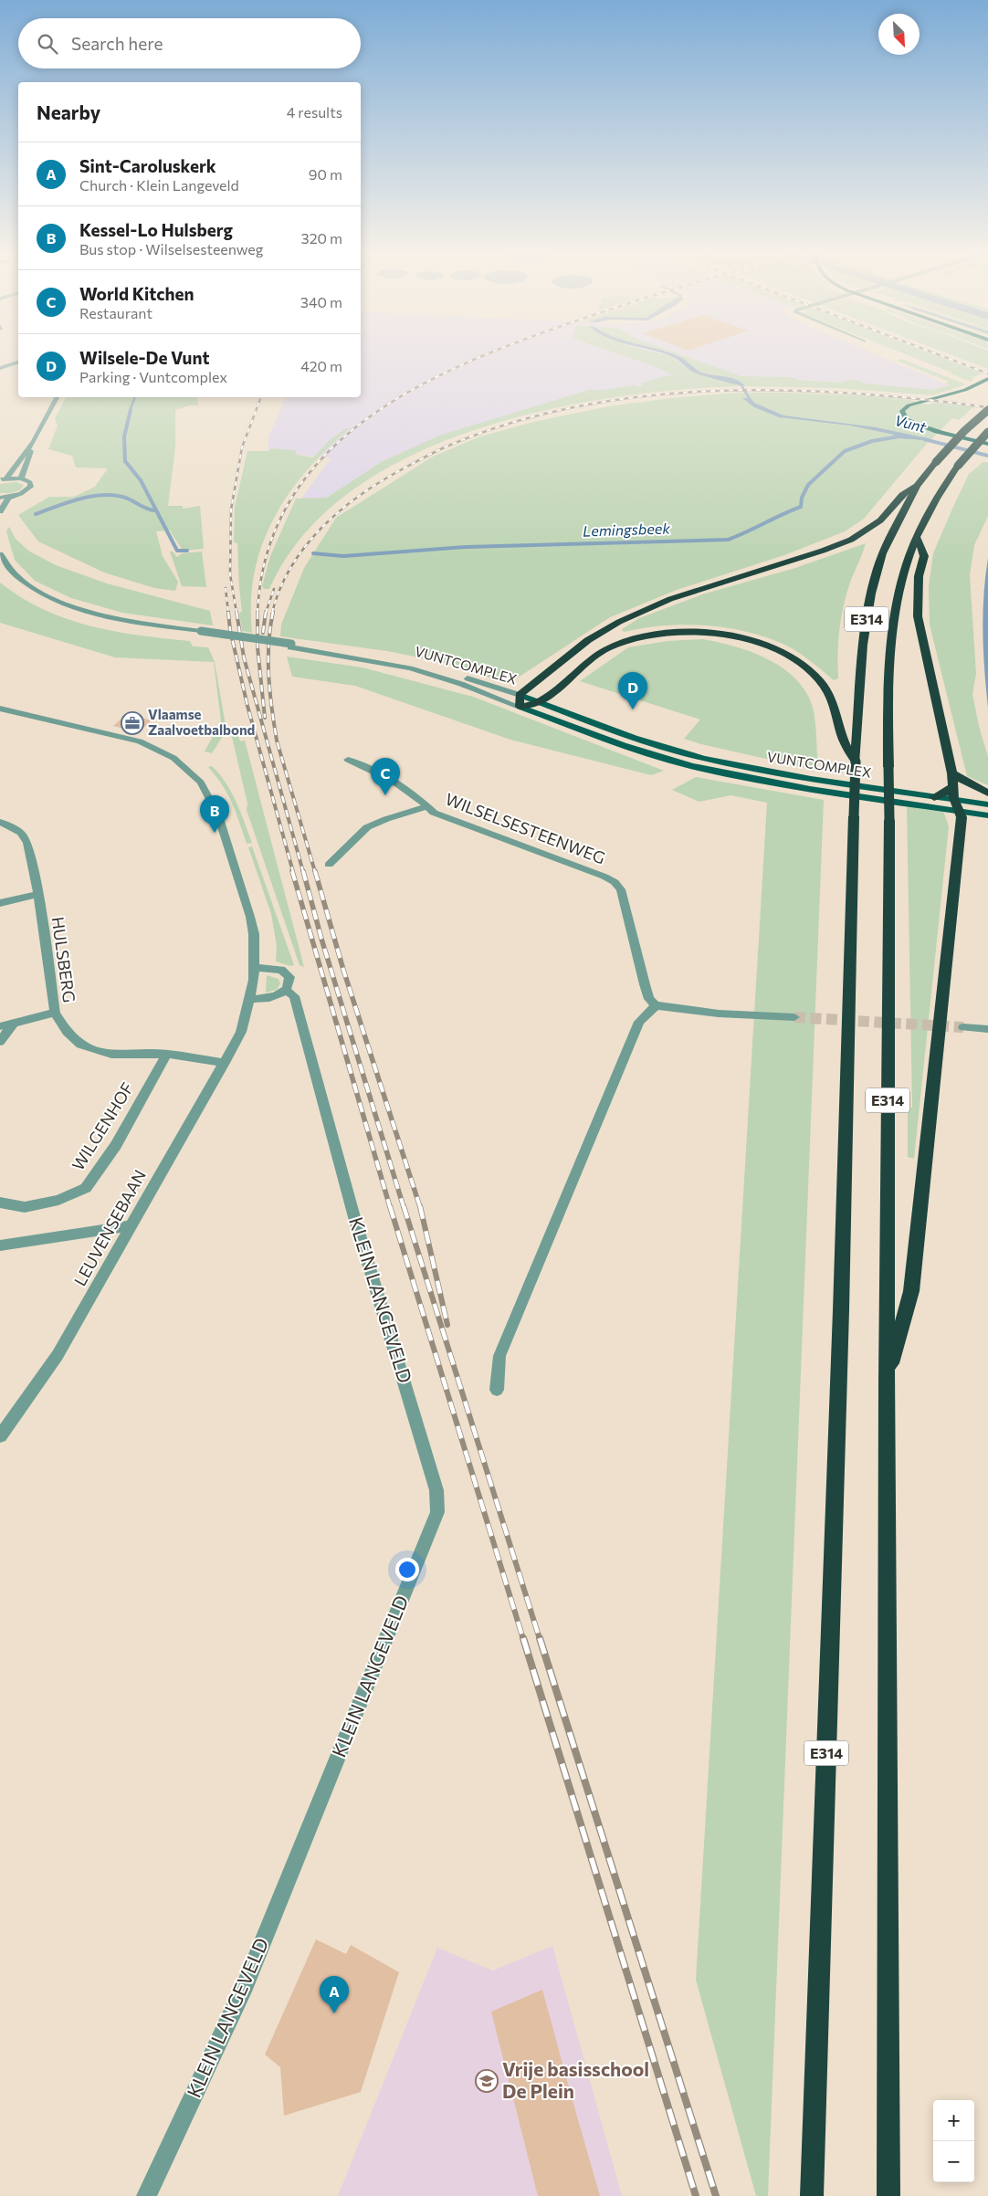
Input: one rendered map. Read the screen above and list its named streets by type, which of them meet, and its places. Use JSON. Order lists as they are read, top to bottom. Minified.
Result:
{"streets":{"highway":["E314"],"main road":["VUNTCOMPLEX"],"street":["WILSELSESTEENWEG","HULSBERG","WILGENHOF","LEUVENSEBAAN","KLEIN LANGEVELD"]},"crossings":[["HULSBERG","WILGENHOF"],["HULSBERG","LEUVENSEBAAN"]],"water":["Vunt","Lemingsbeek"],"places":{"office":["Vlaamse Zaalvoetbalbond"],"school or university":["Vrije basisschool De Plein"]},"north":"bottom right","page":{"search":"Search here","heading":["Nearby","4 results"],"list":[{"mark":"A","name":"Sint-Caroluskerk","note":"Church · Klein Langeveld","value":"90 m"},{"mark":"B","name":"Kessel-Lo Hulsberg","note":"Bus stop · Wilselsesteenweg","value":"320 m"},{"mark":"C","name":"World Kitchen","note":"Restaurant","value":"340 m"},{"mark":"D","name":"Wilsele-De Vunt","note":"Parking · Vuntcomplex","value":"420 m"}],"pins":["D","C","B","A"],"map_buttons":["+","−"]}}
